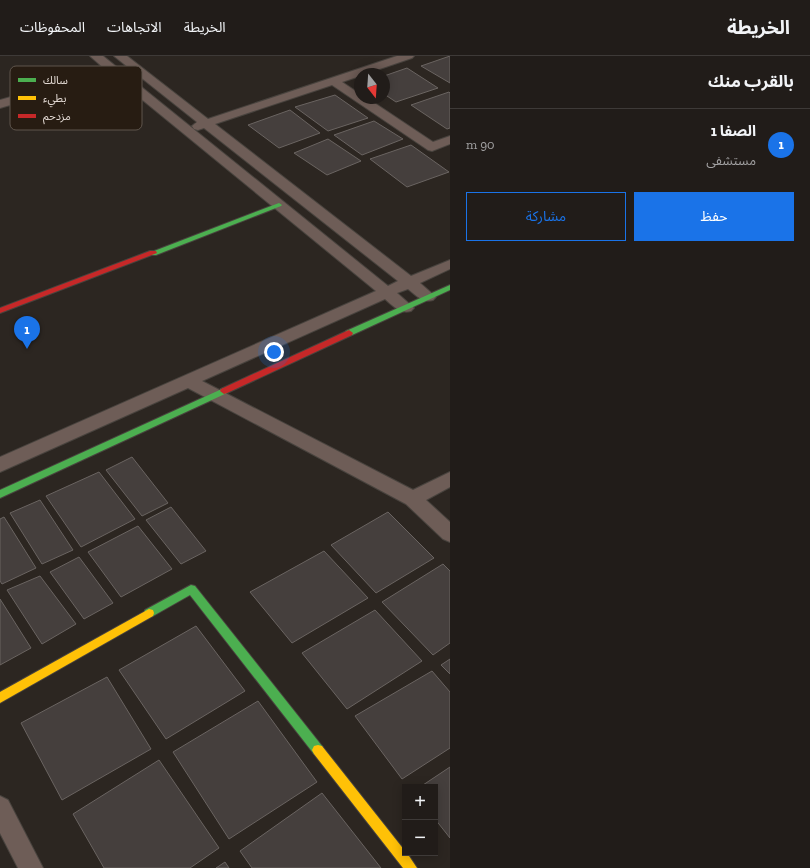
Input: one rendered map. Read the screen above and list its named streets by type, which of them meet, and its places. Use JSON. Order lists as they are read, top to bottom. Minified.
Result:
{"legend":["سالك","بطيء","مزدحم"],"north":"bottom","page":{"header":"الخريطة","nav":["الخريطة","الاتجاهات","المحفوظات"],"heading":"بالقرب منك","list":[{"mark":"1","name":"الصفا 1","note":"مستشفى","value":"90 m"}],"buttons":["حفظ","مشاركة"],"pins":"1","map_buttons":["+","−"]}}
